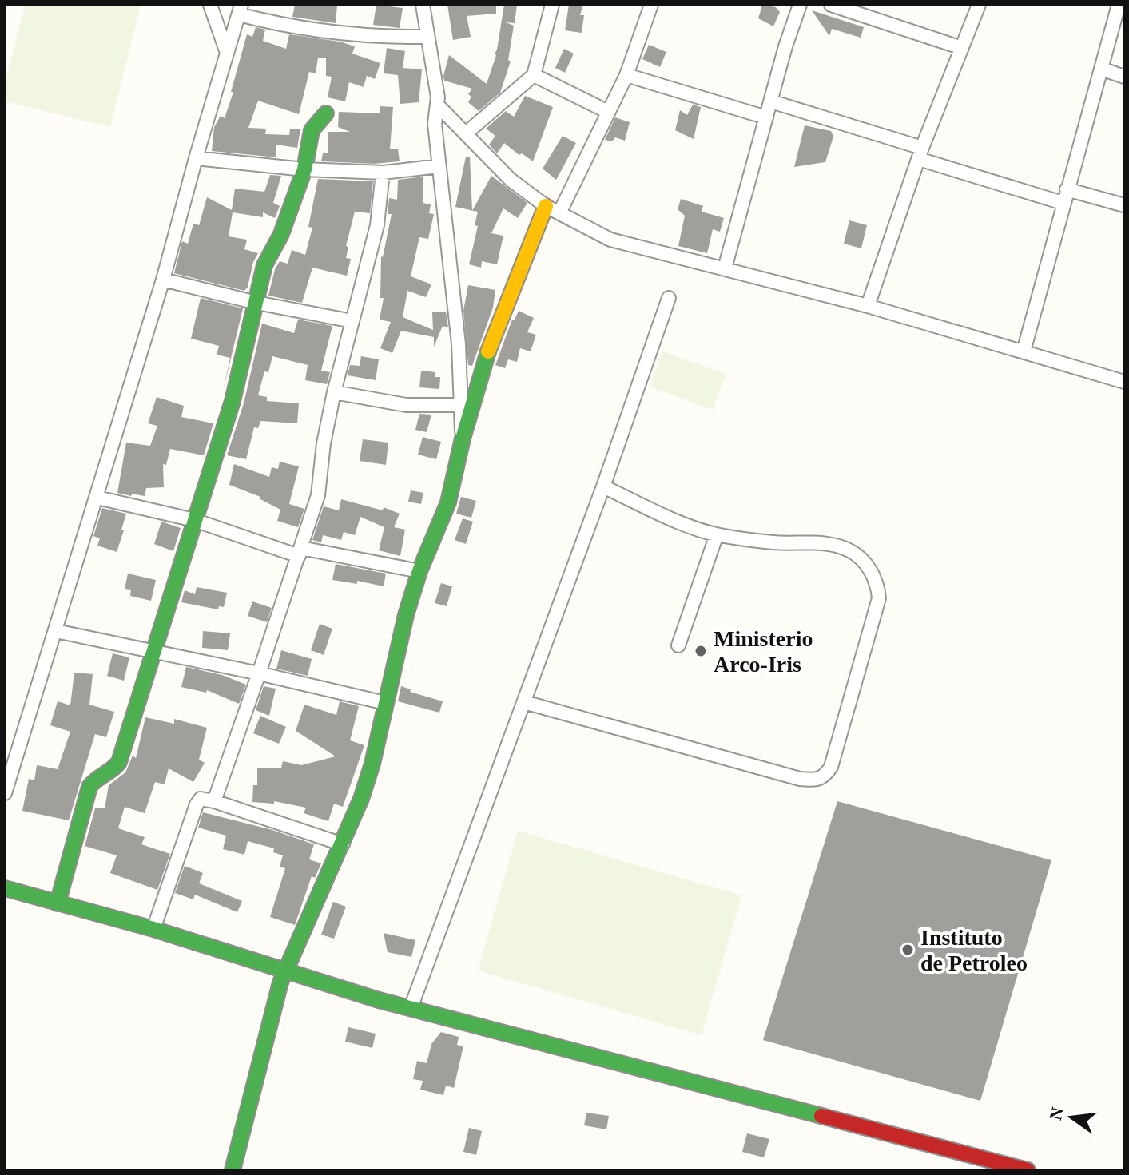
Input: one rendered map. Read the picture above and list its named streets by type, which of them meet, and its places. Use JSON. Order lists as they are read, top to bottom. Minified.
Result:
{"places":["Ministerio Arco-Iris","Instituto de Petroleo"],"north":"left"}
